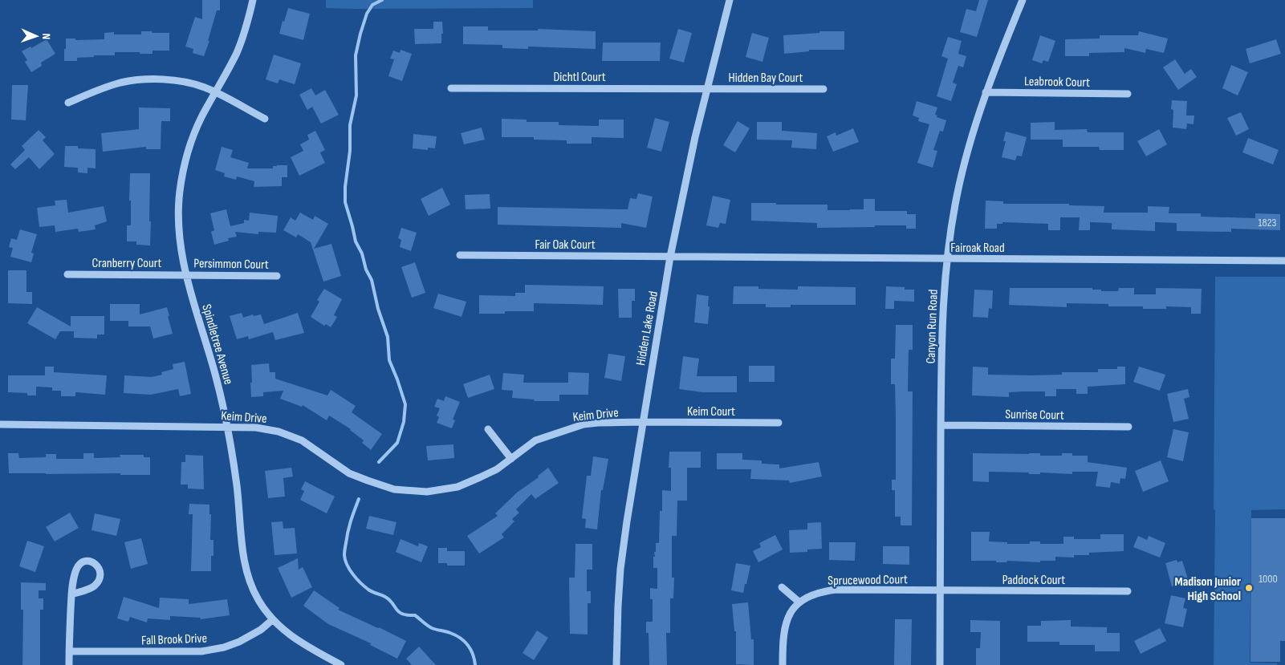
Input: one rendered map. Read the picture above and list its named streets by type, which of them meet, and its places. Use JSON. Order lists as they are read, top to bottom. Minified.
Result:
{"streets":{"street":["Dichtl Court","Hidden Bay Court","Leabrook Court","Fair Oak Court","Fairoak Road","Cranberry Court","Persimmon Court","Canyon Run Road","Hidden Lake Road","Spindletree Avenue","Keim Court","Keim Drive","Sunrise Court","Sprucewood Court","Paddock Court","Fall Brook Drive"]},"crossings":[["Dichtl Court","Hidden Bay Court"],["Dichtl Court","Hidden Lake Road"],["Hidden Bay Court","Hidden Lake Road"],["Leabrook Court","Canyon Run Road"],["Fair Oak Court","Fairoak Road"],["Fair Oak Court","Hidden Lake Road"],["Fairoak Road","Canyon Run Road"],["Fairoak Road","Hidden Lake Road"],["Cranberry Court","Persimmon Court"],["Cranberry Court","Spindletree Avenue"],["Persimmon Court","Spindletree Avenue"],["Canyon Run Road","Sunrise Court"],["Canyon Run Road","Sprucewood Court"],["Canyon Run Road","Paddock Court"],["Hidden Lake Road","Keim Court"],["Hidden Lake Road","Keim Drive"],["Spindletree Avenue","Keim Drive"],["Spindletree Avenue","Fall Brook Drive"],["Keim Court","Keim Drive"],["Sprucewood Court","Paddock Court"]],"places":["Madison Junior High School"],"house_numbers":["1823","1000"],"north":"right"}
